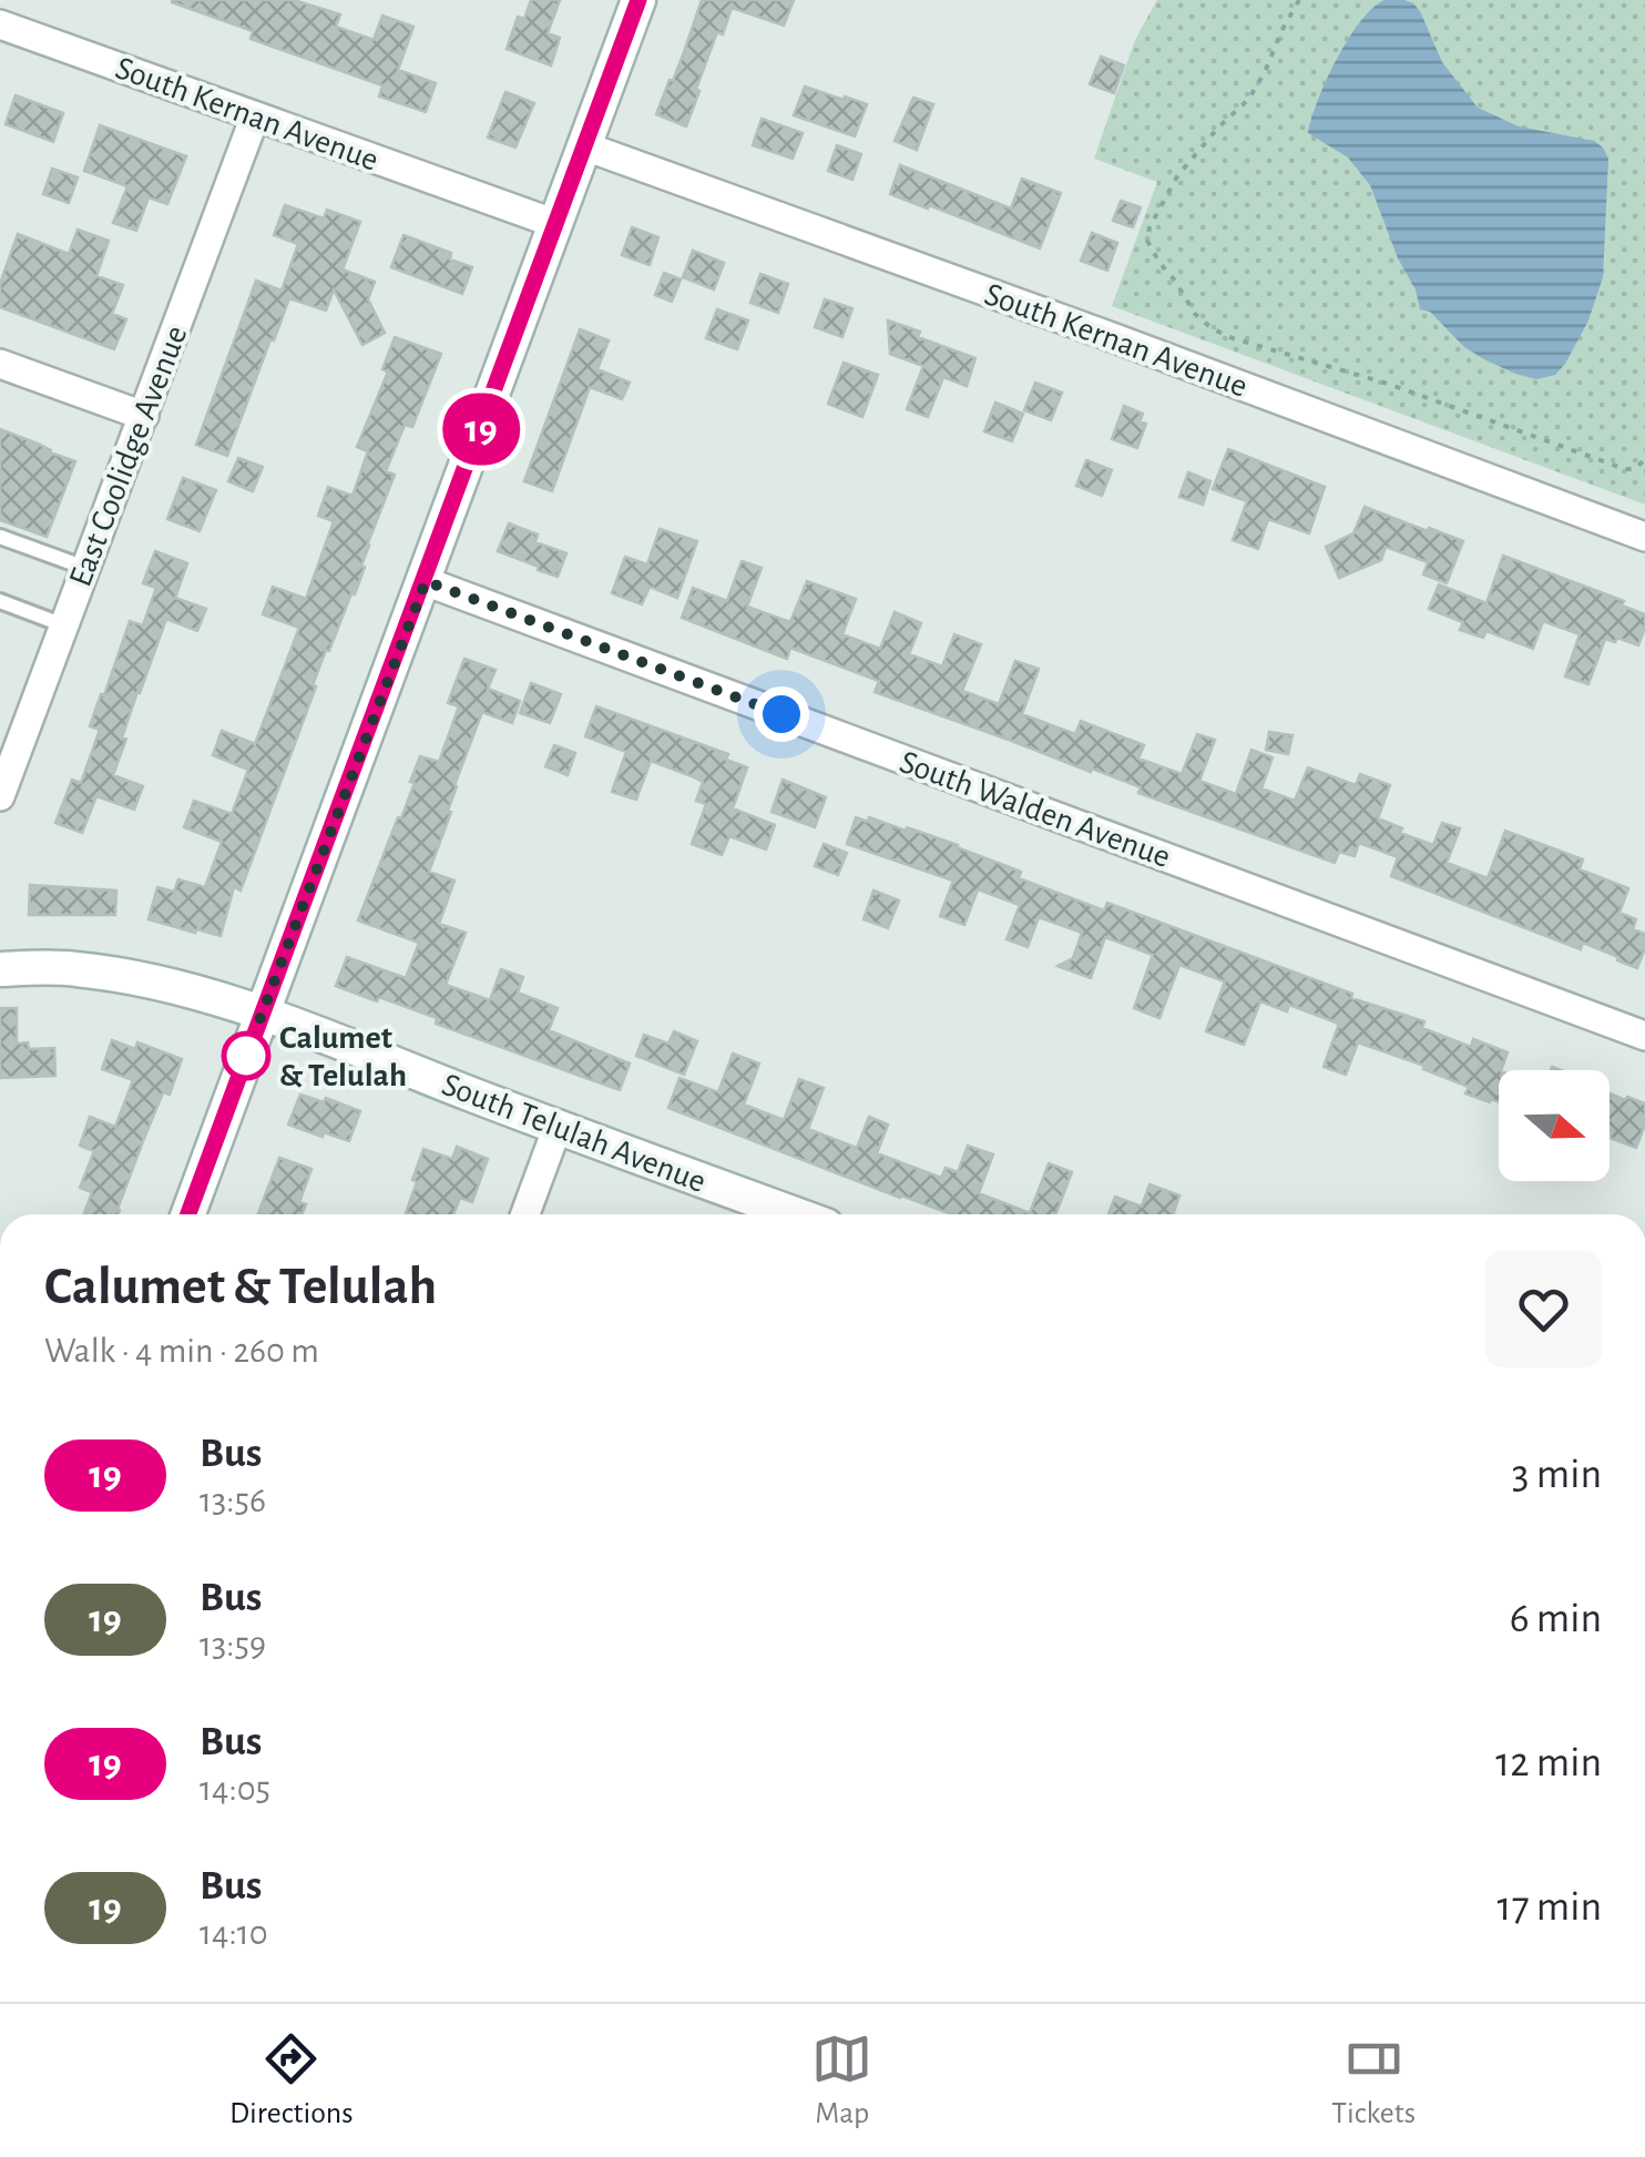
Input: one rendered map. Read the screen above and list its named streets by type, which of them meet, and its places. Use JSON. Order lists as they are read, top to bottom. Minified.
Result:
{"streets":{"main road":["South Telulah Avenue"],"street":["South Kernan Avenue","East Coolidge Avenue","South Walden Avenue"]},"crossings":[["South Kernan Avenue","East Coolidge Avenue"]],"places":["Calumet & Telulah"],"lines":["bus line 19"],"north":"right","page":{"on_map":"19","heading":["Calumet & Telulah","Walk · 4 min · 260 m"],"list":[{"mark":"19","name":"Bus","note":"13:56","value":"3 min"},{"mark":"19","name":"Bus","note":"13:59","value":"6 min"},{"mark":"19","name":"Bus","note":"14:05","value":"12 min"},{"mark":"19","name":"Bus","note":"14:10","value":"17 min"}],"tabs":["Directions","Map","Tickets"]}}
